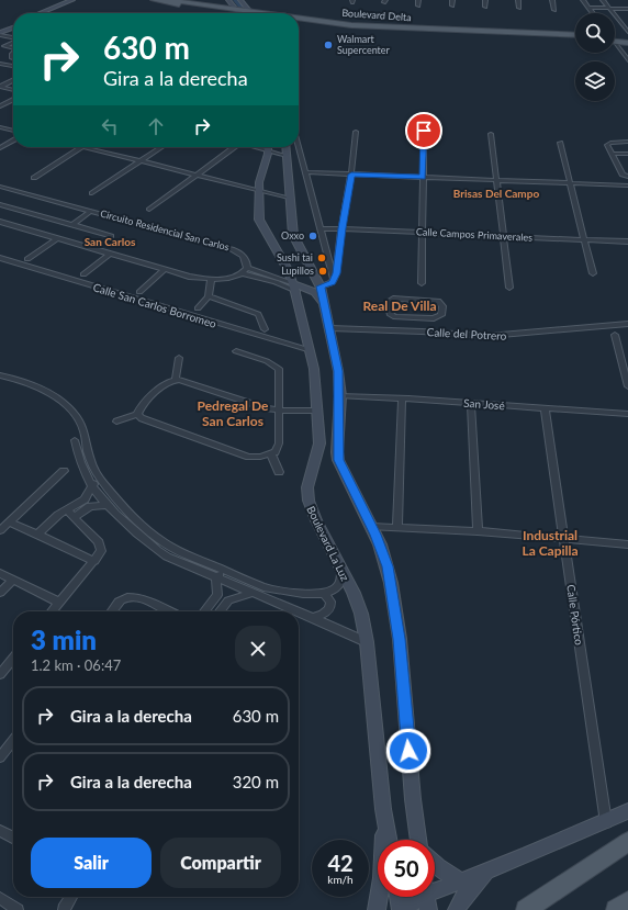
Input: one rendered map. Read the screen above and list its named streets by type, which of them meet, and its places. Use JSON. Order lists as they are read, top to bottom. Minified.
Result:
{"streets":{"main road":["Boulevard Delta","Boulevard La Luz"],"street":["Circuito Residencial San Carlos","Calle Campos Primaverales","Calle San Carlos Borromeo","Calle del Potrero","San José","Calle Pórtico"]},"crossings":[["Calle San Carlos Borromeo","Boulevard La Luz"],["San José","Calle Pórtico"]],"districts":["Brisas Del Campo","San Carlos","Real De Villa","Pedregal De San Carlos","Industrial La Capilla"],"places":["Walmart Supercenter","Oxxo","Sushi tai","Lupillos"],"page":{"turn":["630 m","Gira a la derecha"],"heading":["3 min","1.2 km · 06:47"],"list":[{"name":"Gira a la derecha","value":"630 m"},{"name":"Gira a la derecha","value":"320 m"}],"buttons":["Salir","Compartir"],"speed":"42 km/h","limit":"50"}}
